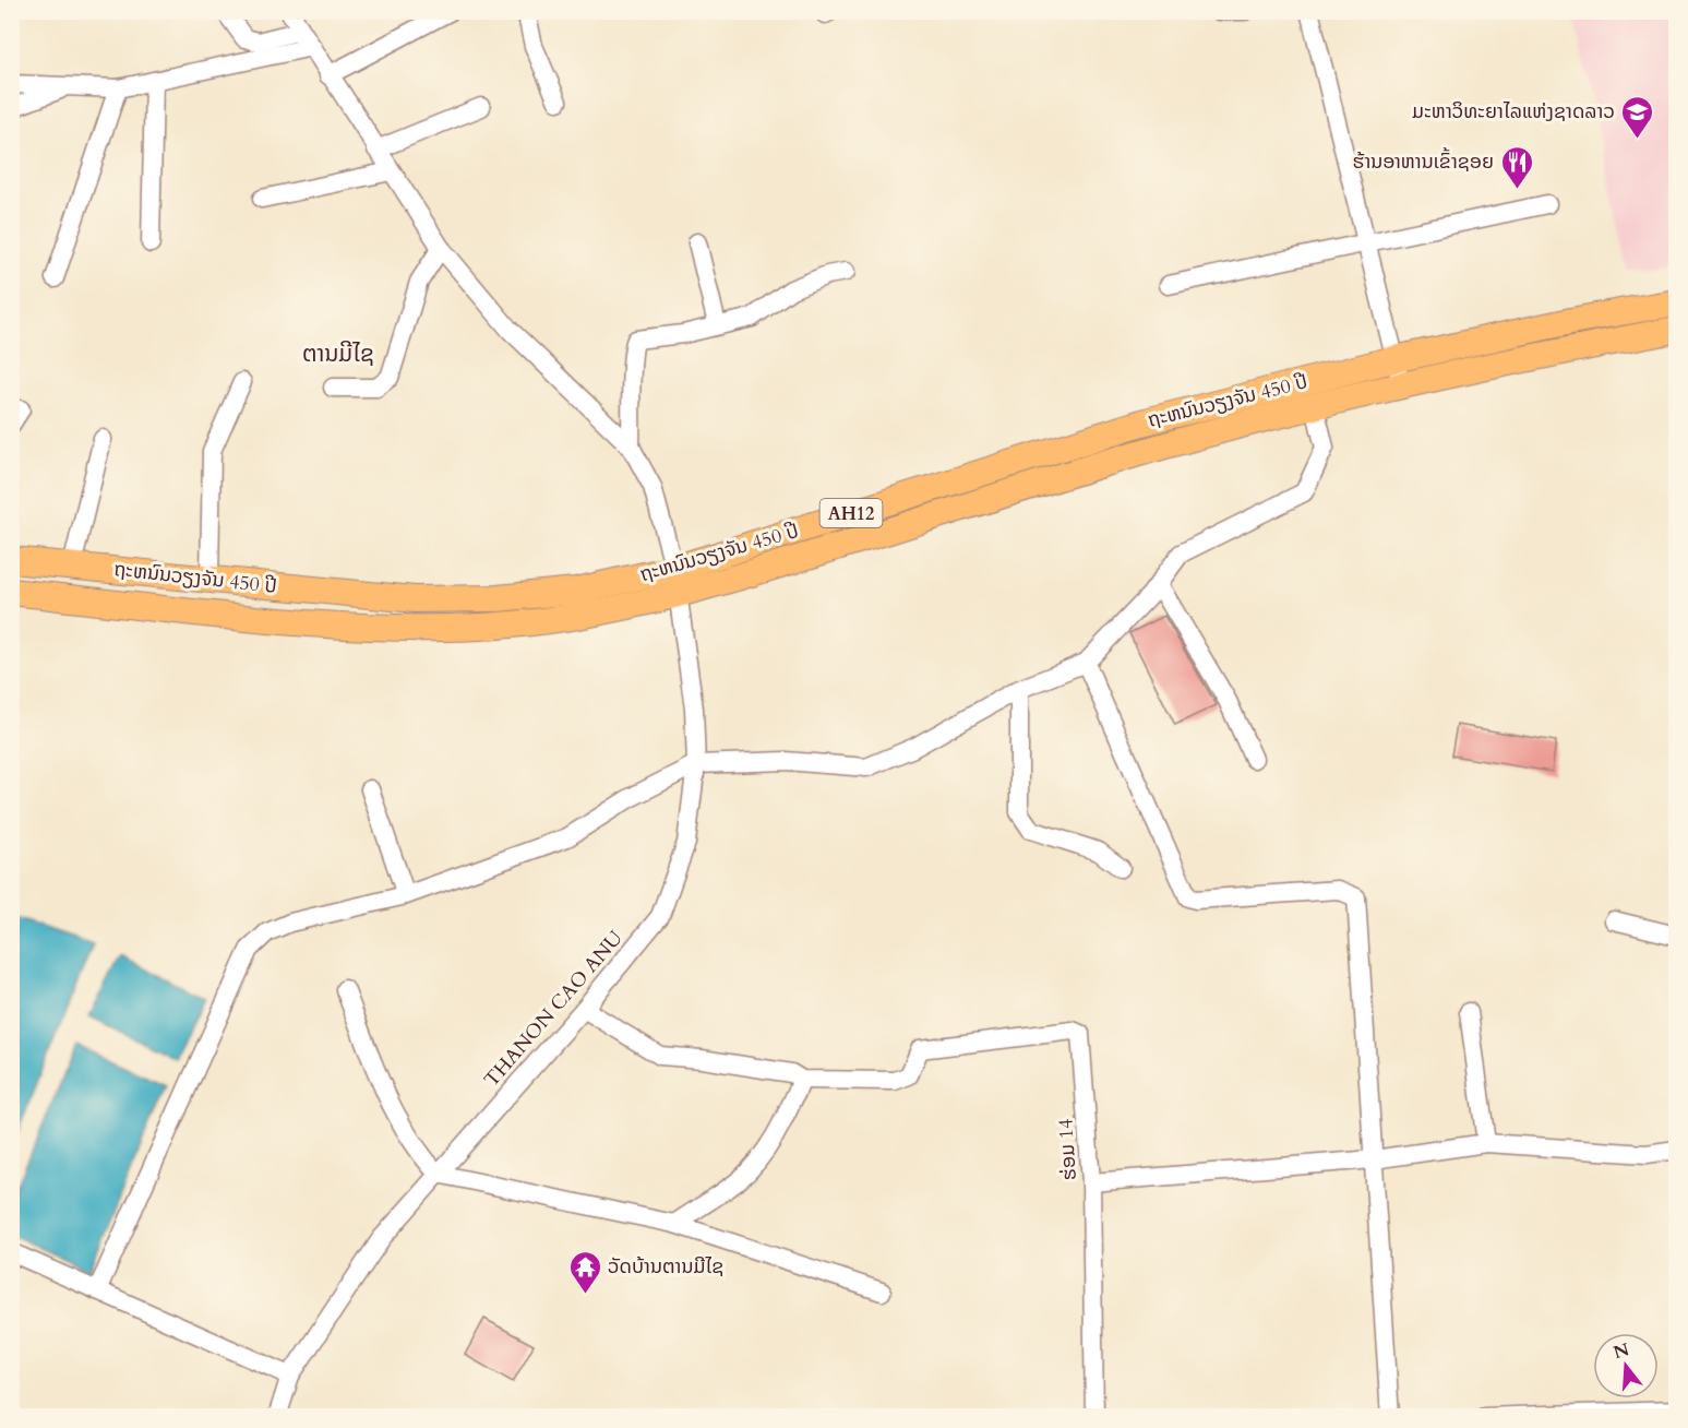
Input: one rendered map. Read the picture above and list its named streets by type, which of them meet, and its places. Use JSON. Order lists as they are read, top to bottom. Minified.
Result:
{"streets":{"highway":["ຖະຫນົນວຽງຈັນ 450 ປີ","AH12"],"street":["THANON CAO ANU","ຮ່ອມ 14"]},"crossings":[["ຖະຫນົນວຽງຈັນ 450 ປີ","THANON CAO ANU"]],"districts":["ຕານມີໄຊ"],"places":{"school or university":["ມະຫາວິທະຍາໄລແຫ່ງຊາດລາວ"],"restaurant":["ຮ້ານອາຫານເຂົ້າຊອຍ"],"temple":["ວັດບ້ານຕານມີໄຊ"]},"north":"top"}
